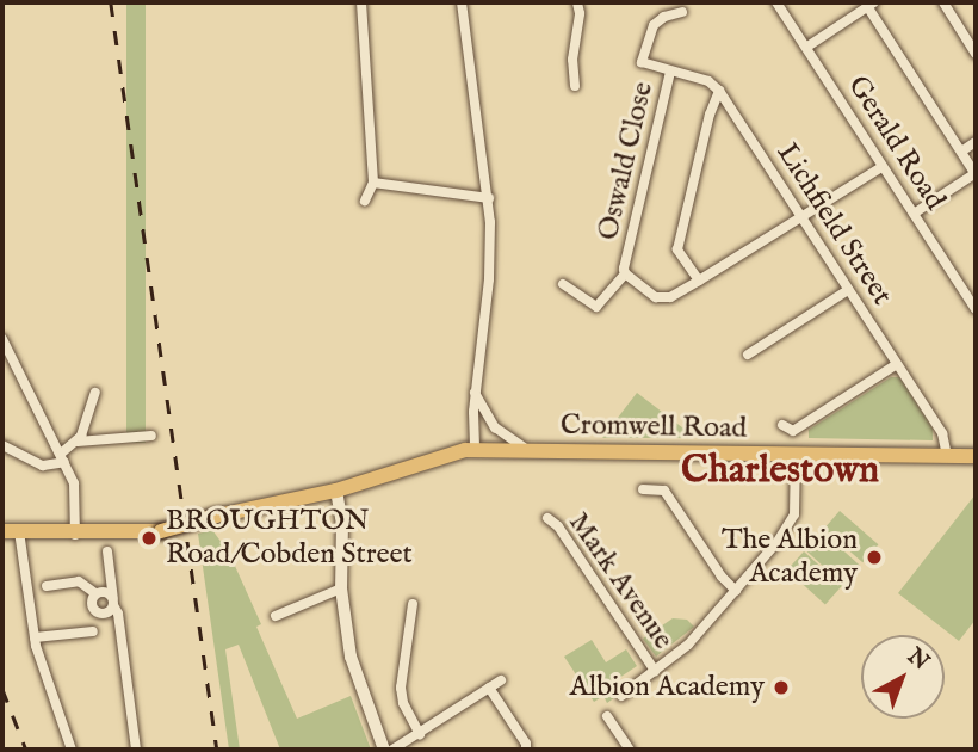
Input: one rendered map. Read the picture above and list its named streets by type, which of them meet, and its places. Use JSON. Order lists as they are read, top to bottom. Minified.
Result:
{"streets":{"highway":["Cromwell Road"],"street":["Gerald Road","Oswald Close","Lichfield Street","Mark Avenue"]},"crossings":[["Lichfield Street","Cromwell Road"]],"districts":["Charlestown"],"places":["BROUGHTON Road/Cobden Street","The Albion Academy","Albion Academy"],"north":"top right"}
